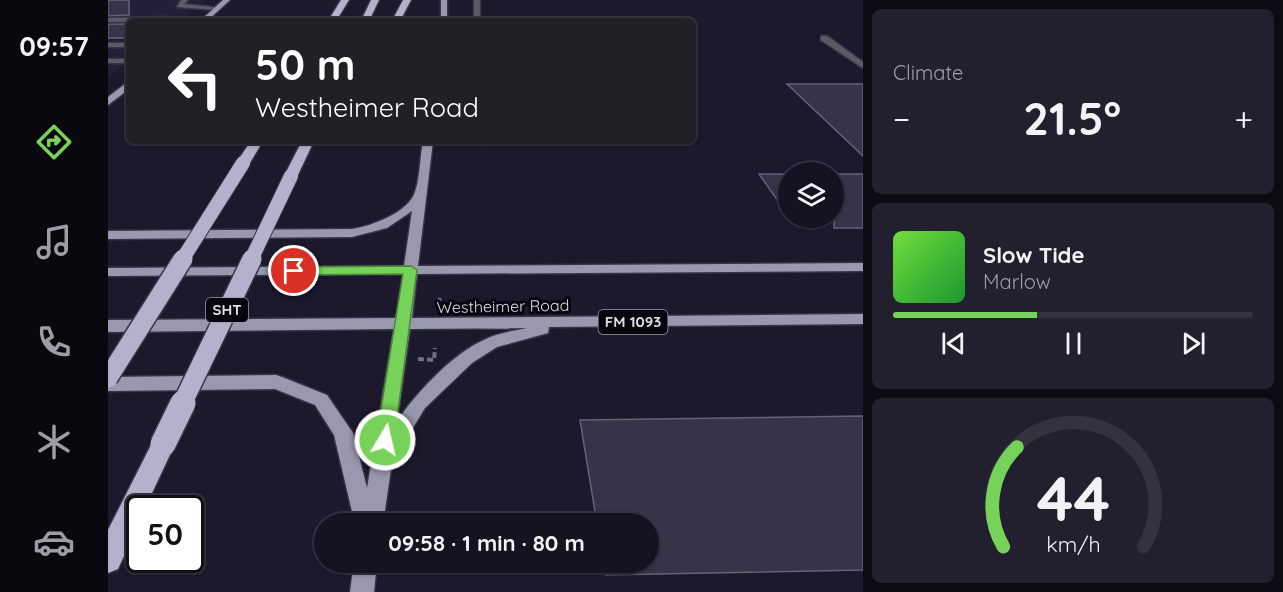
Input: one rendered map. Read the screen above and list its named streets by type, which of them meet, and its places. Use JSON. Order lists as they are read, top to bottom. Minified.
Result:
{"streets":{"highway":["SHT"],"main road":["Westheimer Road","FM 1093"]},"page":{"tabs":"09:57","tile":"Climate","turn":["50 m","Westheimer Road"],"heat":["−","21.5°","+"],"song":["Slow Tide","Marlow"],"limit":"50","trip":"09:58 · 1 min · 80 m","gauge":["44","km/h"]}}
